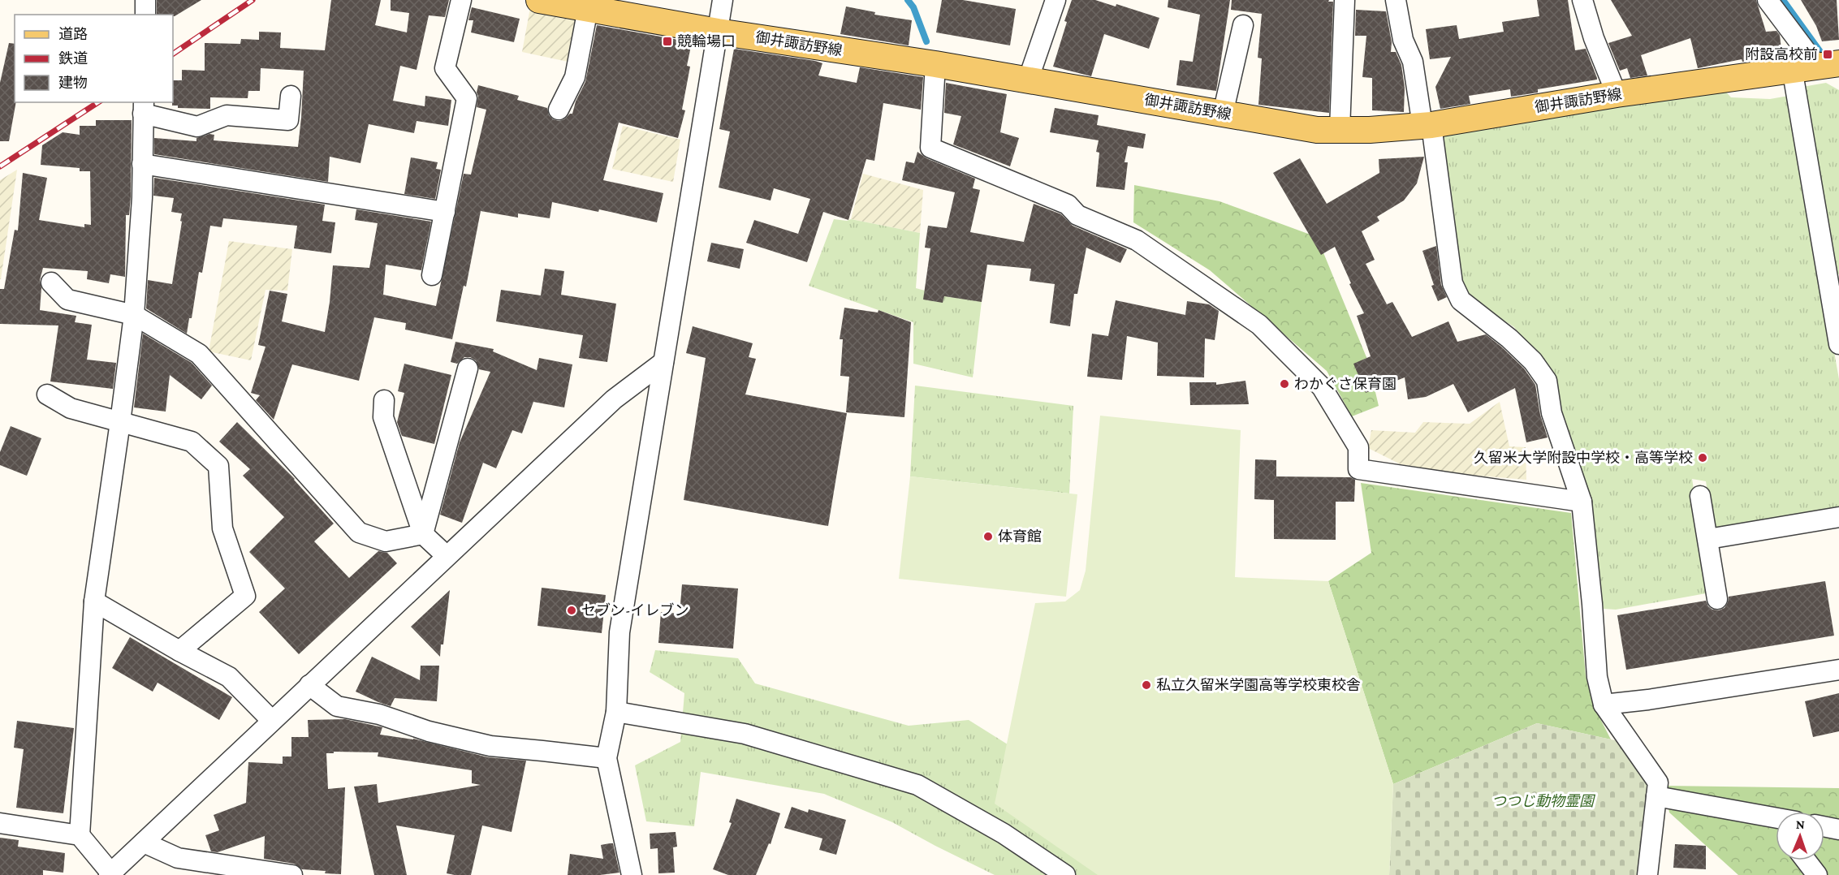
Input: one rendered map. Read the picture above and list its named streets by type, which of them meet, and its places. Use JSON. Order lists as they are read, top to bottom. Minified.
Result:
{"streets":{"main road":["御井諏訪野線"]},"parks":["つつじ動物霊園"],"places":{"transit":["競輪場口","附設高校前"],"other":["わかぐさ保育園","久留米大学附設中学校・高等学校","体育館","セブン-イレブン","私立久留米学園高等学校東校舎"]},"legend":["道路","鉄道","建物"],"north":"top"}
